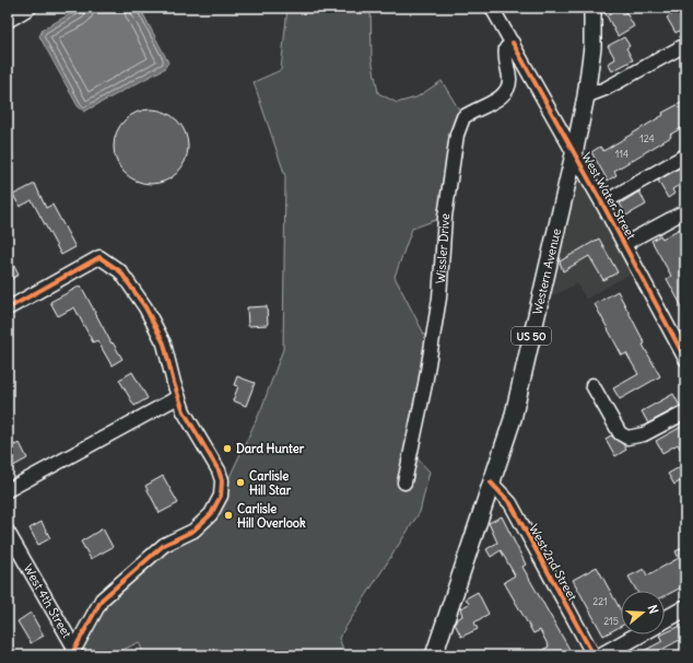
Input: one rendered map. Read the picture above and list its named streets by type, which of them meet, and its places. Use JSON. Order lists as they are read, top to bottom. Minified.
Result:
{"streets":{"main road":["Western Avenue","US 50"],"street":["West Water Street","Wissler Drive","West 2nd Street","West 4th Street"]},"crossings":[["West Water Street","Wissler Drive"],["West Water Street","Western Avenue"],["Western Avenue","West 2nd Street"]],"places":["Dard Hunter","Carlisle Hill Star","Carlisle Hill Overlook"],"house_numbers":["124","114","221","215"],"north":"right"}
